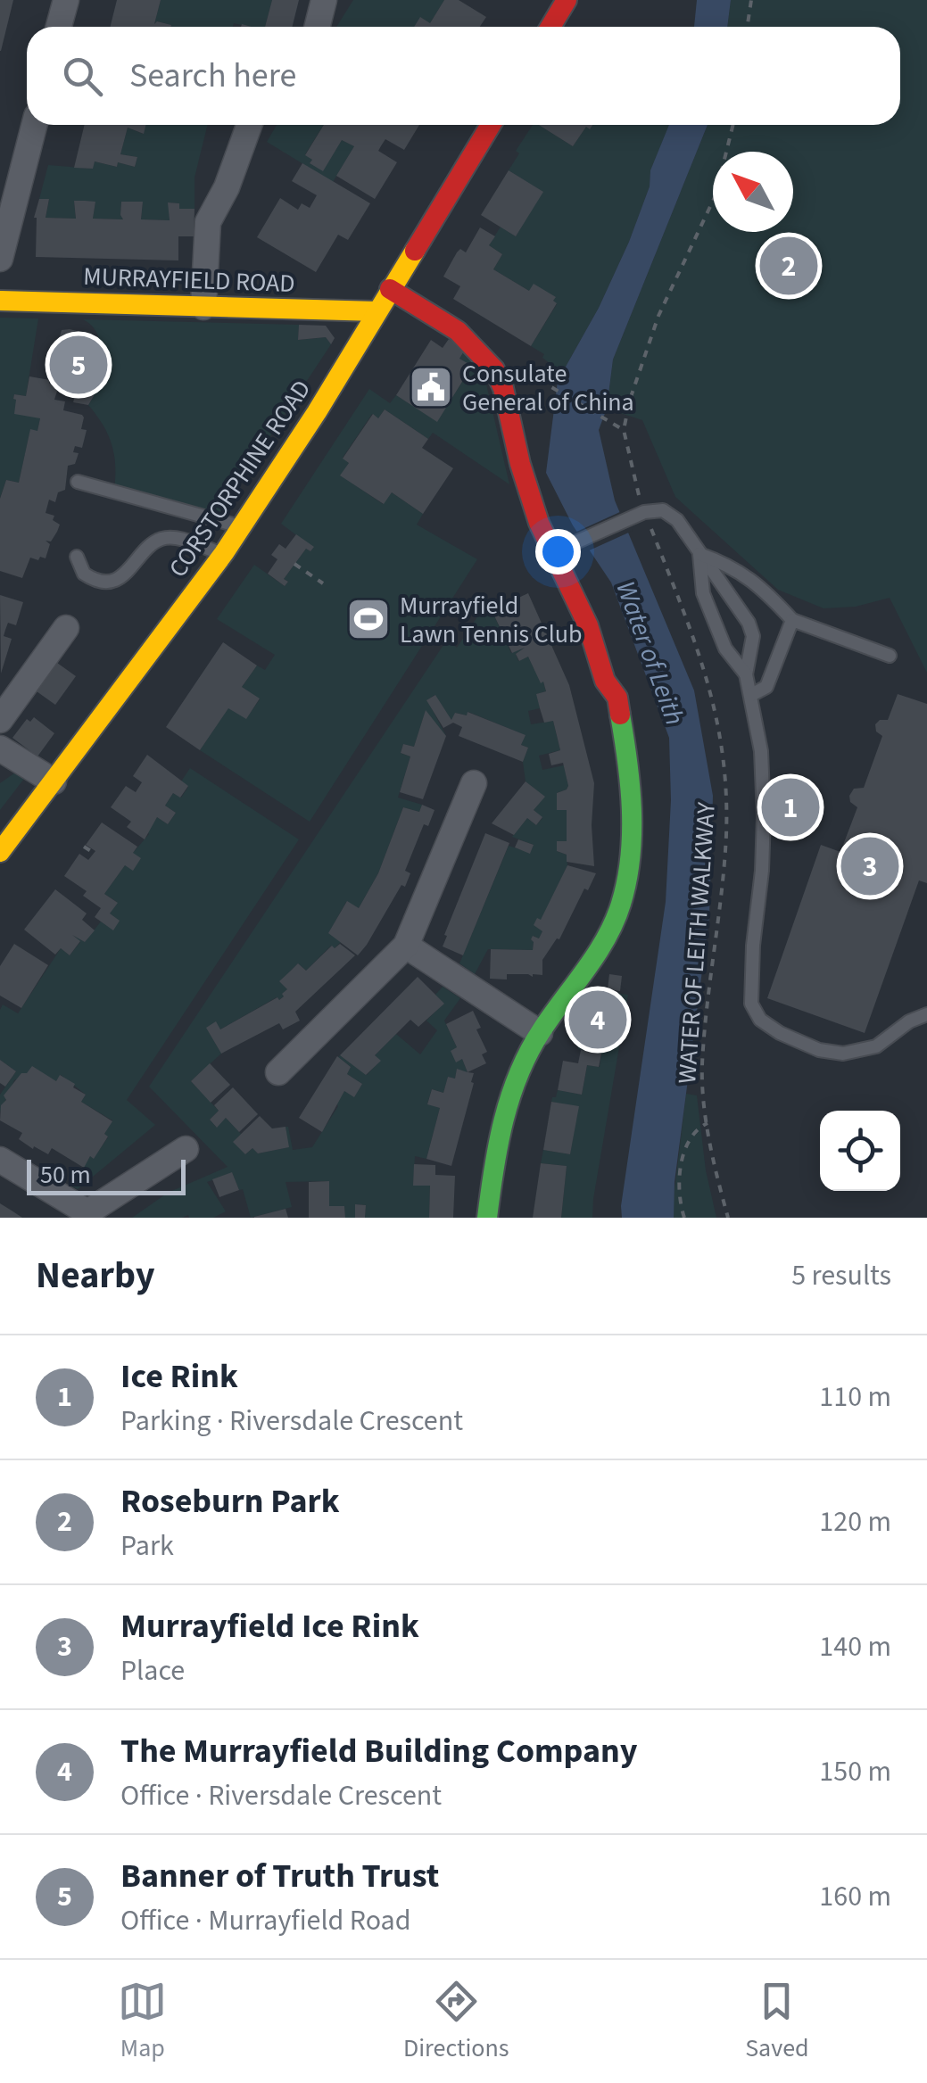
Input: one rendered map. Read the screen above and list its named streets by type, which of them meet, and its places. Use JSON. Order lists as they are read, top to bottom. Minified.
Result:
{"streets":{"street":["MURRAYFIELD ROAD","CORSTORPHINE ROAD"],"path":["WATER OF LEITH WALKWAY"]},"crossings":[["MURRAYFIELD ROAD","CORSTORPHINE ROAD"]],"water":["Water of Leith"],"places":{"public building":["Consulate General of China"],"sports":["Murrayfield Lawn Tennis Club"]},"scale_bar":"50 m","north":"top left","page":{"search":"Search here","pins":["2","5","1","3","4"],"scale":"50 m","heading":["Nearby","5 results"],"list":[{"mark":"1","name":"Ice Rink","note":"Parking · Riversdale Crescent","value":"110 m"},{"mark":"2","name":"Roseburn Park","note":"Park","value":"120 m"},{"mark":"3","name":"Murrayfield Ice Rink","note":"Place","value":"140 m"},{"mark":"4","name":"The Murrayfield Building Company","note":"Office · Riversdale Crescent","value":"150 m"},{"mark":"5","name":"Banner of Truth Trust","note":"Office · Murrayfield Road","value":"160 m"}],"nav":["Map","Directions","Saved"]}}
